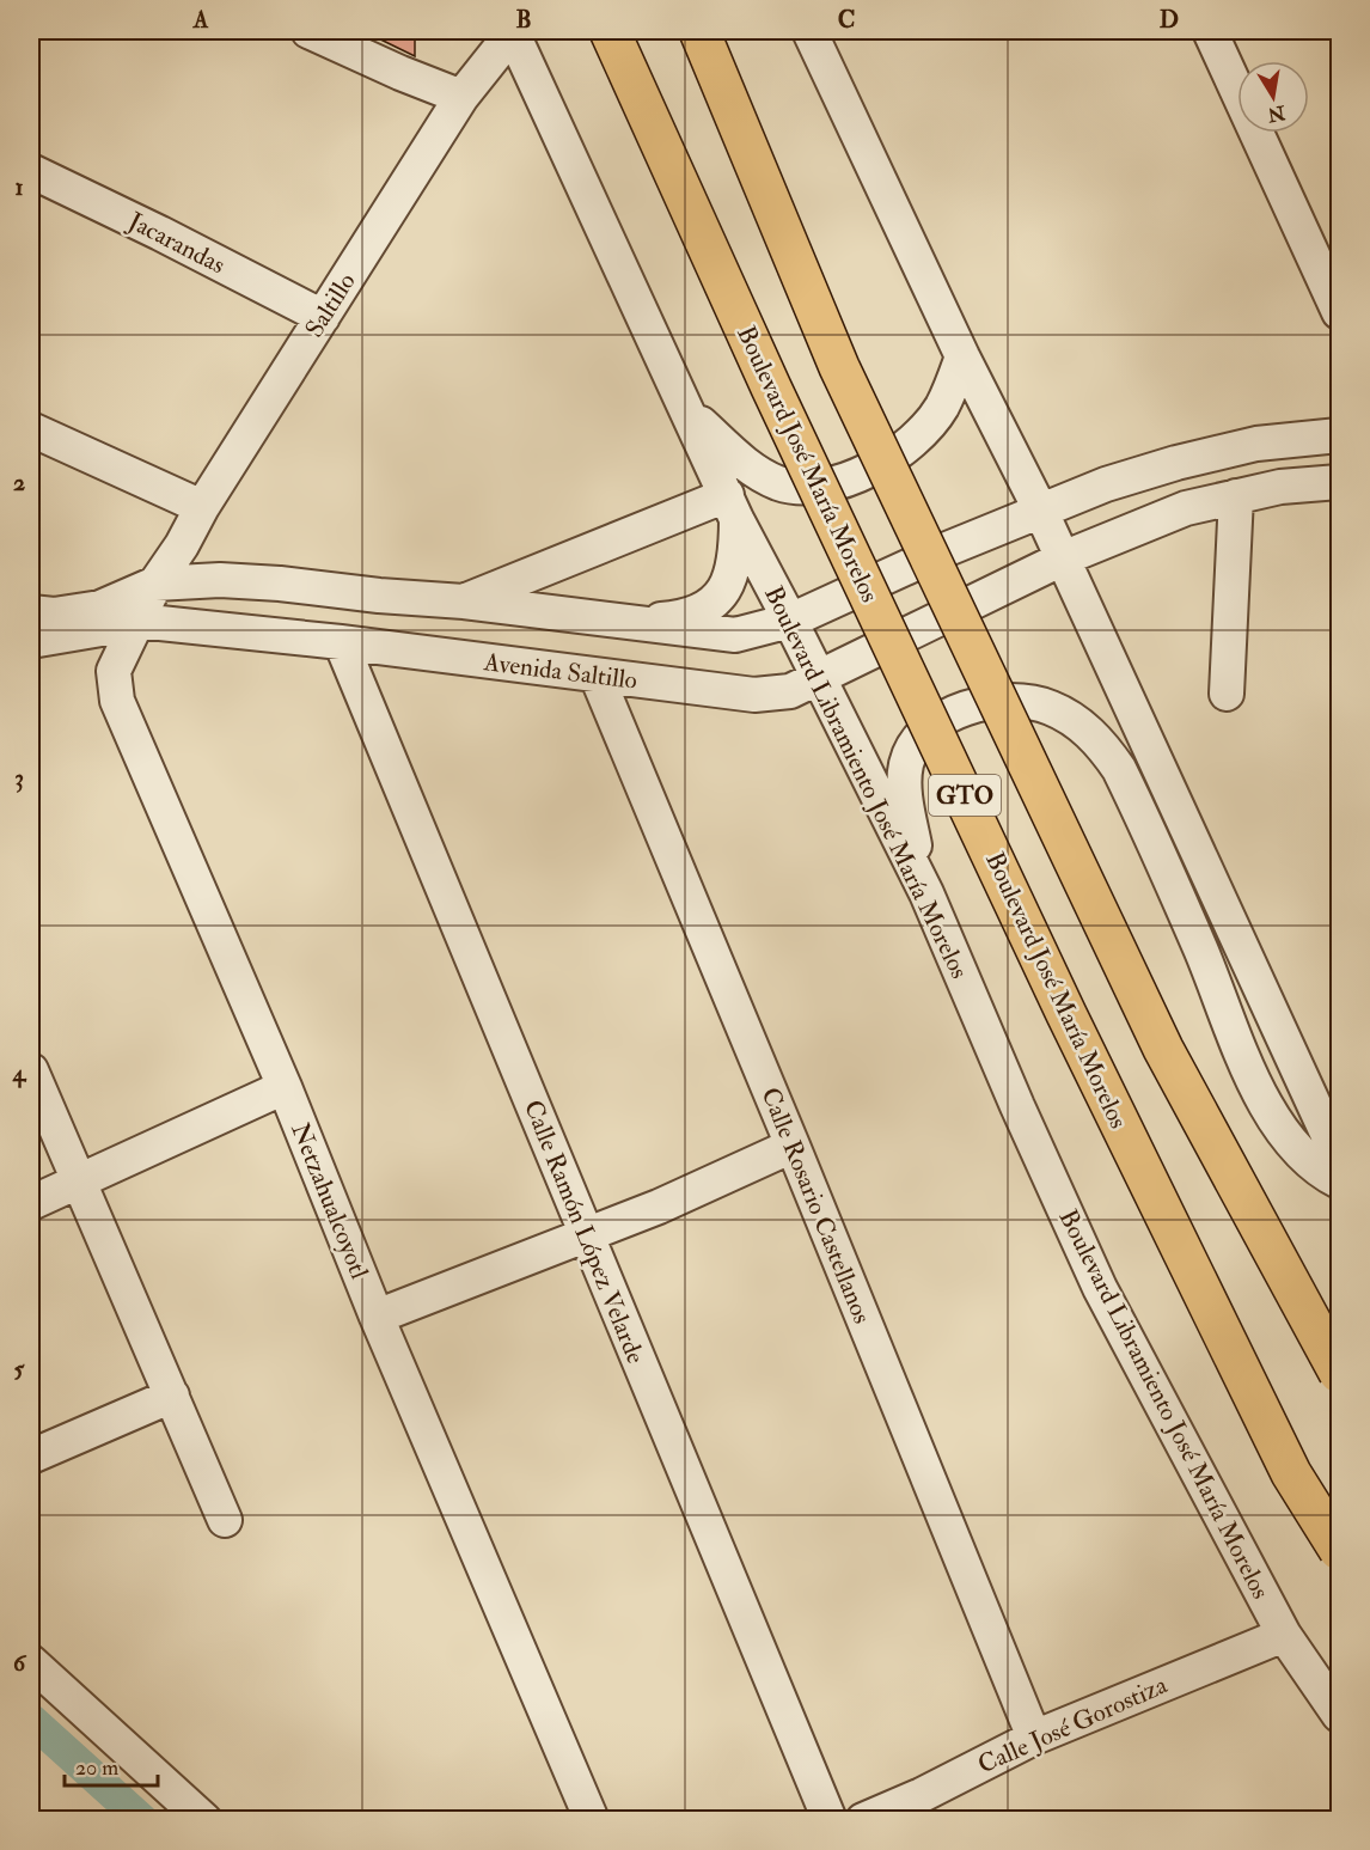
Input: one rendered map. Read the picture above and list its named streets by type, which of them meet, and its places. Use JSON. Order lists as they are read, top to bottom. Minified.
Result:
{"streets":{"main road":["Boulevard José María Morelos","GTO"],"street":["Jacarandas","Saltillo","Avenida Saltillo","Boulevard Libramiento José María Morelos","Netzahualcoyotl","Calle Rosario Castellanos","Calle Ramón López Velarde","Calle José Gorostiza"]},"crossings":[["Jacarandas","Saltillo"],["Saltillo","Boulevard Libramiento José María Morelos"],["Saltillo","Netzahualcoyotl"],["Avenida Saltillo","Boulevard Libramiento José María Morelos"],["Avenida Saltillo","Netzahualcoyotl"],["Avenida Saltillo","Calle Rosario Castellanos"],["Avenida Saltillo","Calle Ramón López Velarde"],["Boulevard Libramiento José María Morelos","Calle José Gorostiza"],["Calle Rosario Castellanos","Calle José Gorostiza"]],"scale_bar":"20 m","north":"bottom","grid":{"columns":["A","B","C","D"],"rows":["1","2","3","4","5","6"]}}
